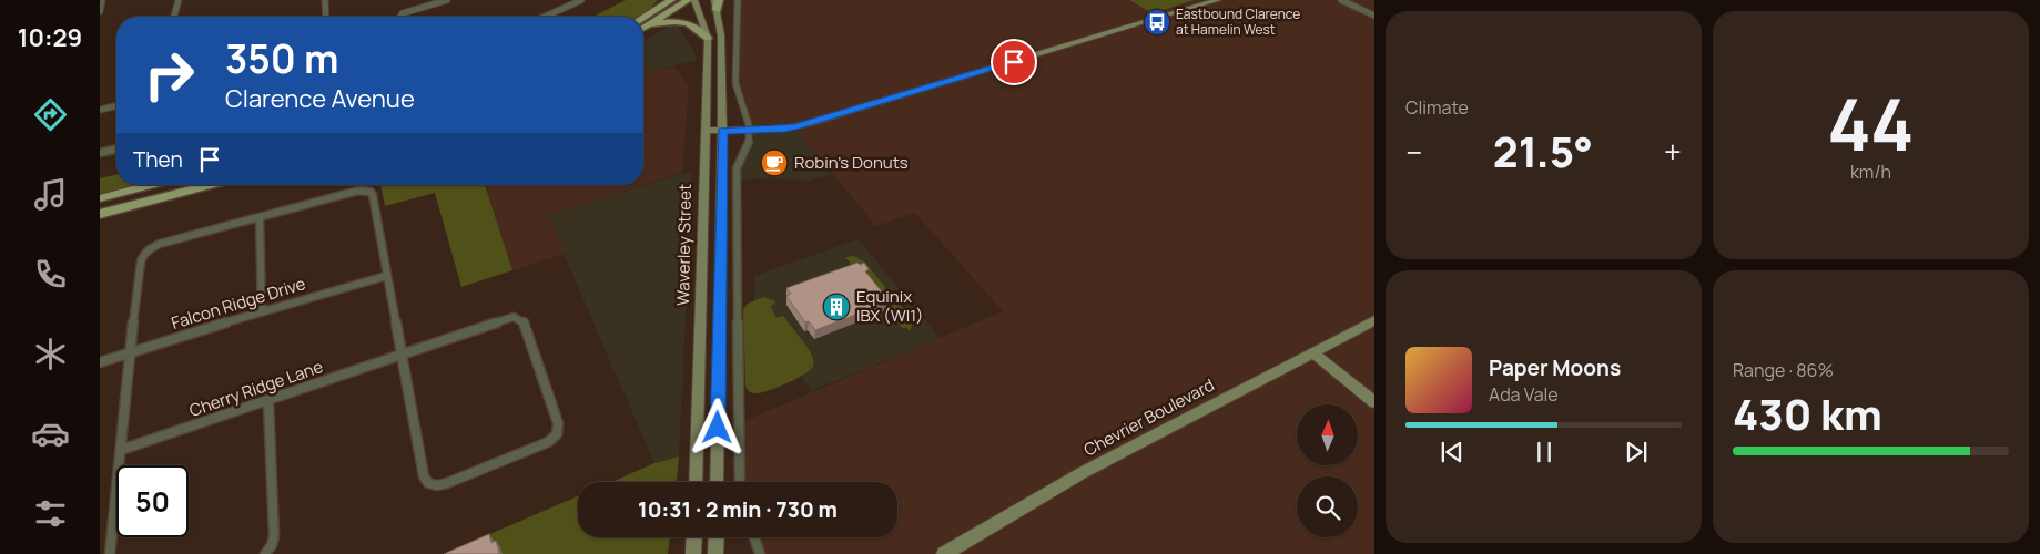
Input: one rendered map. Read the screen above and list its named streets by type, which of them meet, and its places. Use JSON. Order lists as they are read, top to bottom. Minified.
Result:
{"streets":{"main road":["Waverley Street","Chevrier Boulevard"],"street":["Falcon Ridge Drive","Cherry Ridge Lane"]},"places":{"bus stop":["Eastbound Clarence at Hamelin West"],"cafe":["Robin's Donuts"],"building":["Equinix IBX (WI1)"]},"north":"top","page":{"tabs":"10:29","tile":["Climate",["44","km/h"],["Range · 86%","430 km"]],"turn":["350 m","Clarence Avenue"],"heat":["−","21.5°","+"],"then":"Then","song":["Paper Moons","Ada Vale"],"limit":"50","trip":"10:31 · 2 min · 730 m"}}
